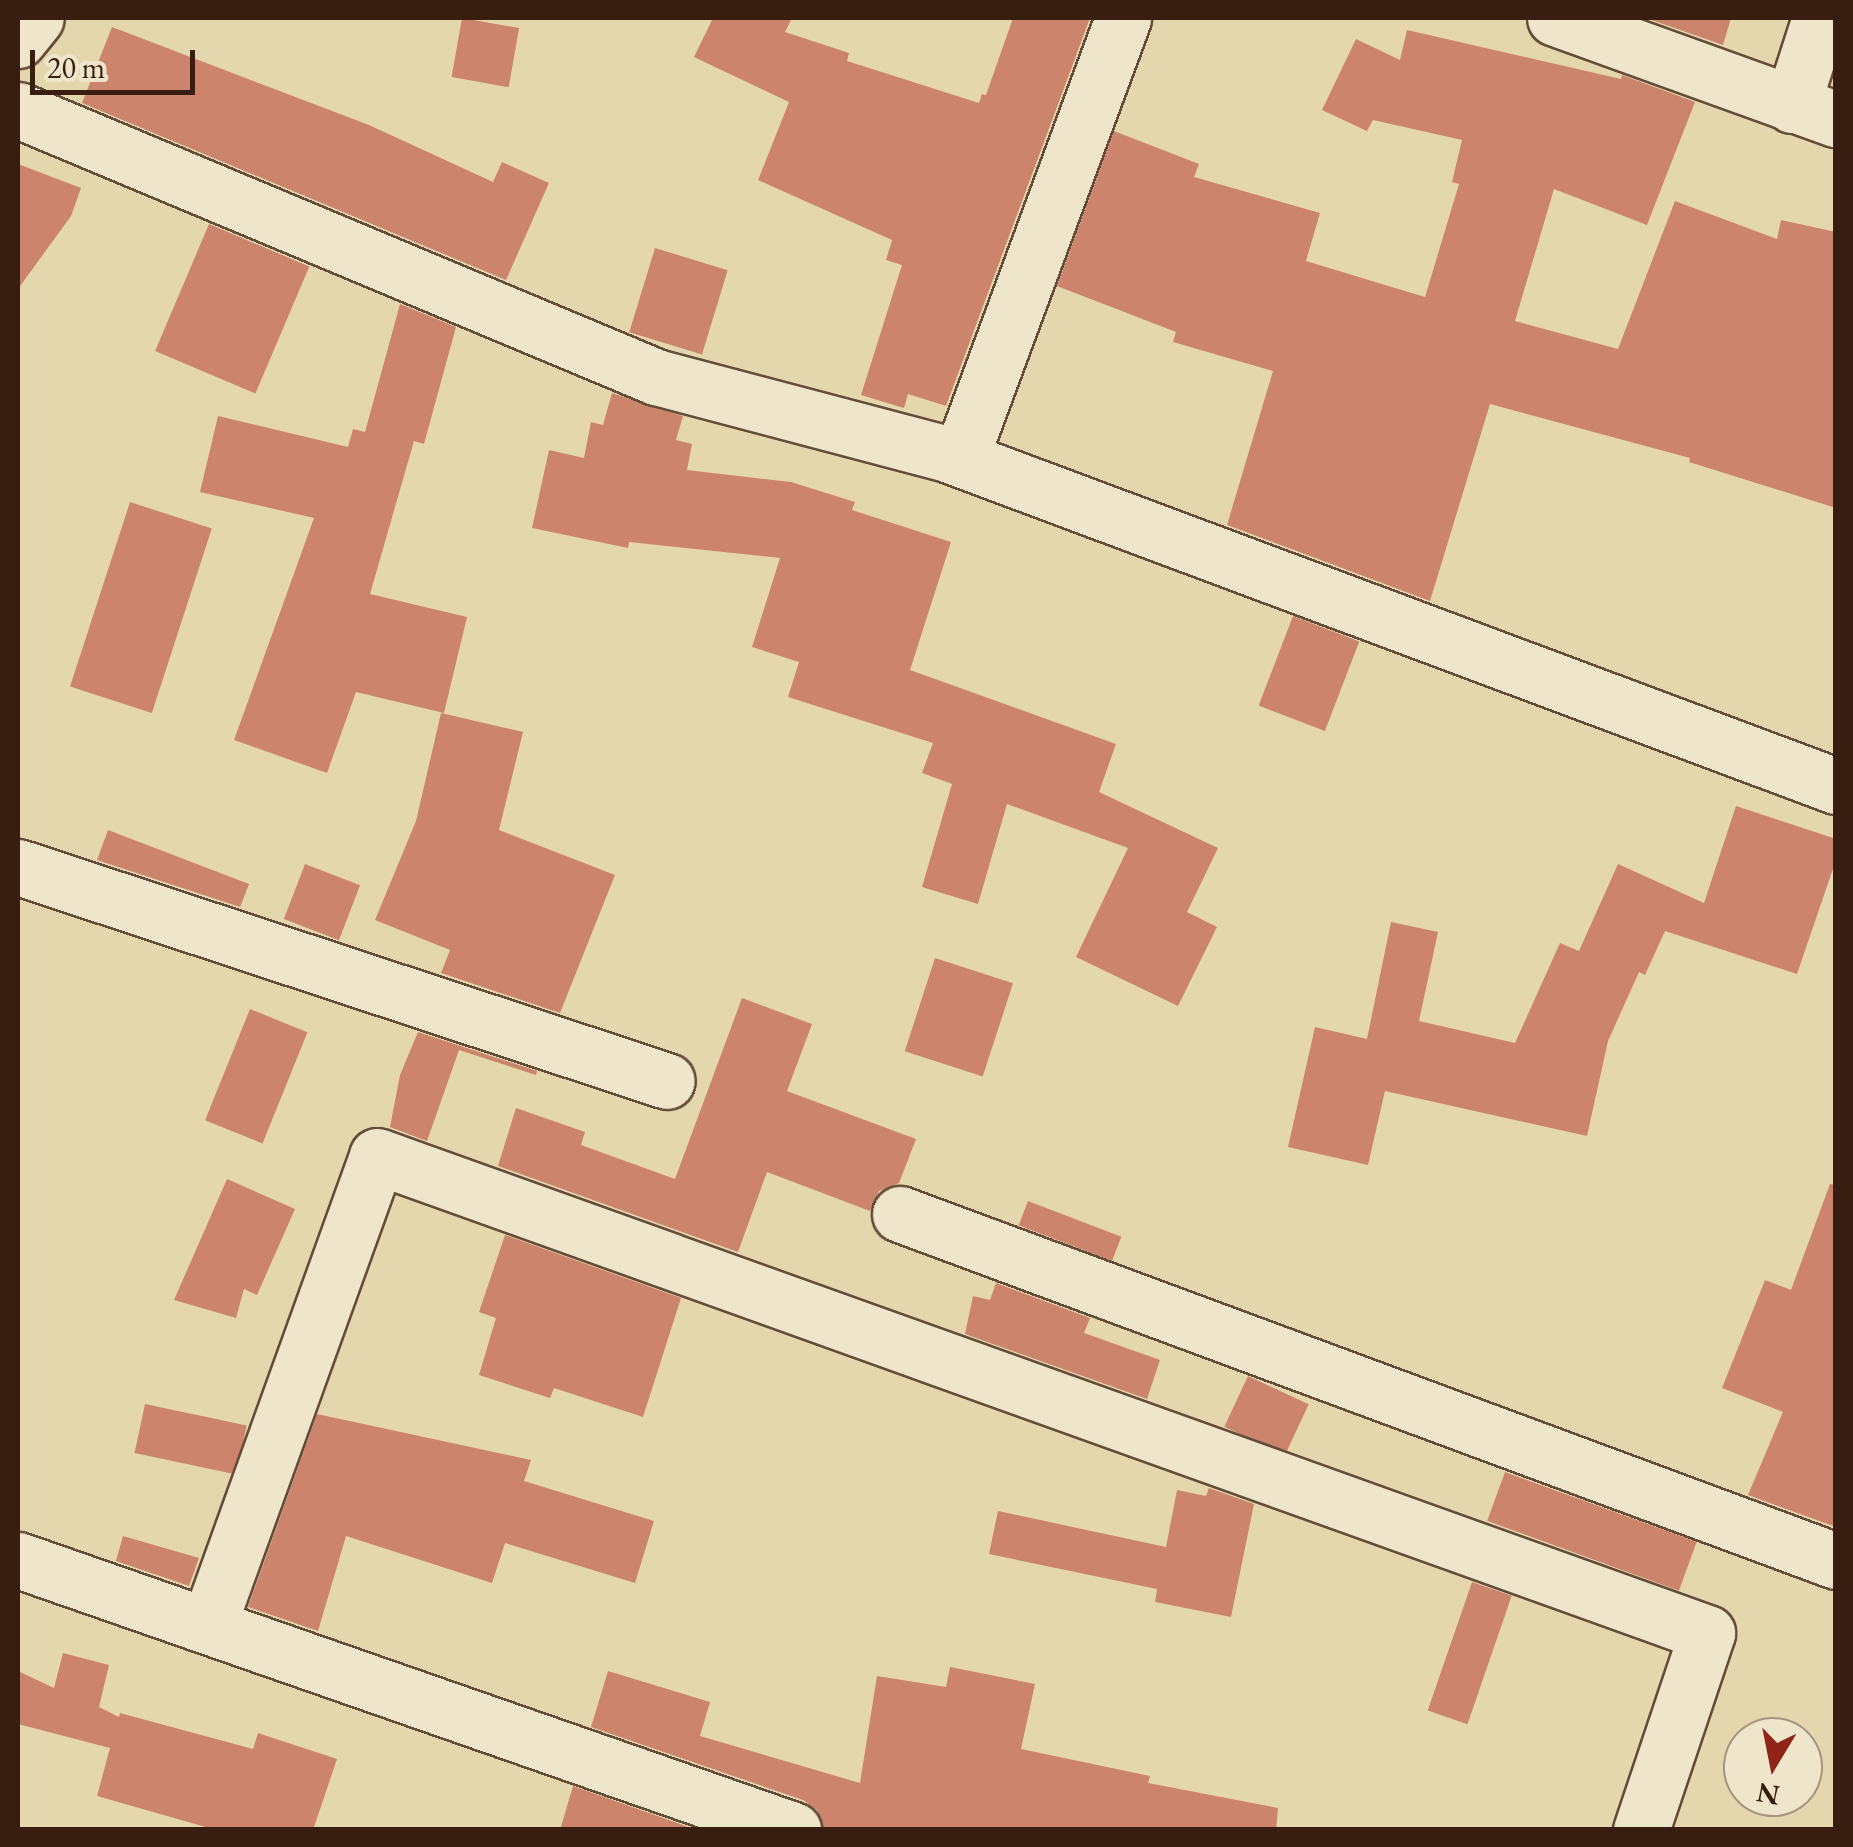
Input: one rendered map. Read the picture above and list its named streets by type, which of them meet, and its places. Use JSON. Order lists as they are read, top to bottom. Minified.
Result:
{"scale_bar":"20 m","north":"bottom"}
